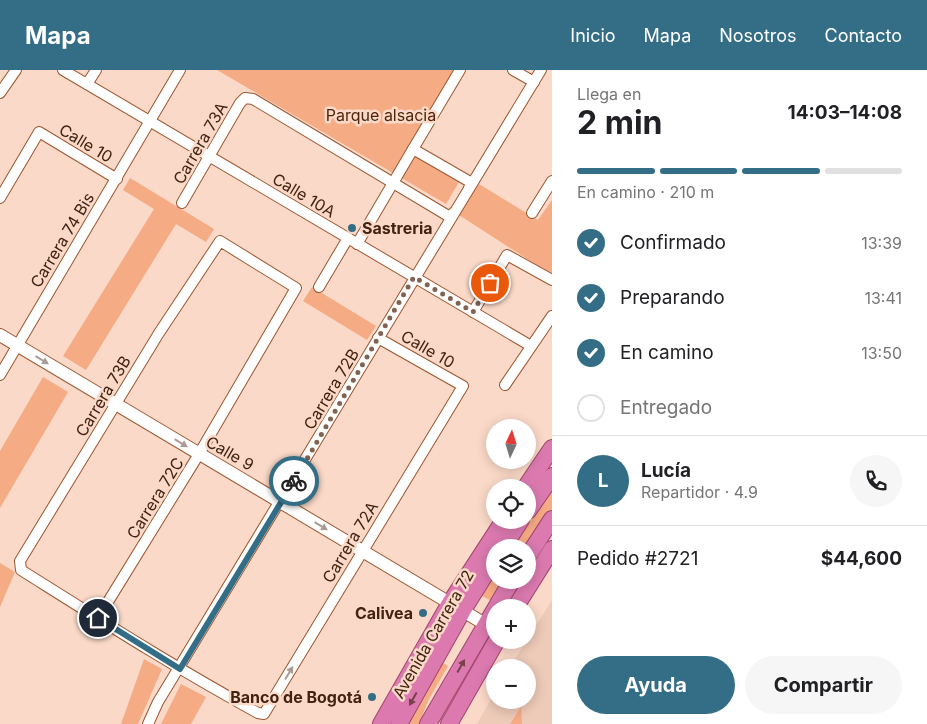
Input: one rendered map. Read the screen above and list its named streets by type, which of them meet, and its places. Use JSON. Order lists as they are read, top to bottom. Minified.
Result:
{"streets":{"highway":["Avenida Carrera 72"],"street":["Calle 10","Carrera 73A","Calle 10A","Carrera 74 Bis","Carrera 72B","Carrera 73B","Calle 9","Carrera 72C","Carrera 72A"]},"crossings":[["Calle 10","Carrera 74 Bis"],["Calle 10","Carrera 72B"],["Calle 10","Carrera 72A"],["Carrera 73A","Calle 10A"],["Calle 10A","Carrera 74 Bis"],["Calle 10A","Carrera 72B"],["Carrera 74 Bis","Calle 9"],["Carrera 72B","Calle 9"],["Carrera 72B","Carrera 72A"],["Carrera 73B","Calle 9"],["Carrera 73B","Carrera 72C"],["Calle 9","Carrera 72C"],["Calle 9","Carrera 72A"],["Calle 9","Avenida Carrera 72"]],"one_way":["Calle 9"],"parks":["Parque alsacia"],"places":["Sastreria","Calivea","Banco de Bogotá"],"north":"top","page":{"header":"Mapa","nav":["Inicio","Mapa","Nosotros","Contacto"],"heading":["2 min","Llega en","14:03–14:08"],"panel":["Lucía","Repartidor · 4.9","Pedido #2721","$44,600"],"bar":"En camino · 210 m","list":[["Confirmado","13:39"],["Preparando","13:41"],["En camino","13:50"],"Entregado"],"map_buttons":["+","−"],"round":"L","buttons":["Ayuda","Compartir"]}}
